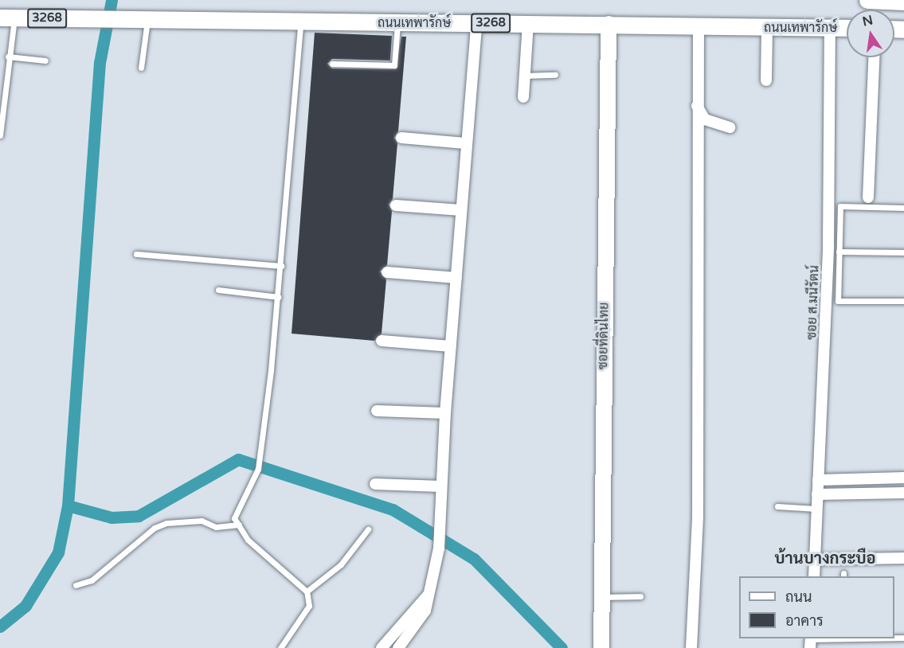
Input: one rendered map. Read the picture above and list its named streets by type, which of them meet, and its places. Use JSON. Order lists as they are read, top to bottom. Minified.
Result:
{"streets":{"main road":["3268","ถนนเทพารักษ์"],"street":["ซอย ส.มนีรัตน์","ซอยที่ดินไทย"]},"crossings":[["ถนนเทพารักษ์","ซอย ส.มนีรัตน์"],["ถนนเทพารักษ์","ซอยที่ดินไทย"]],"districts":["บ้านบางกระบือ"],"legend":["ถนน","อาคาร"],"north":"top"}
